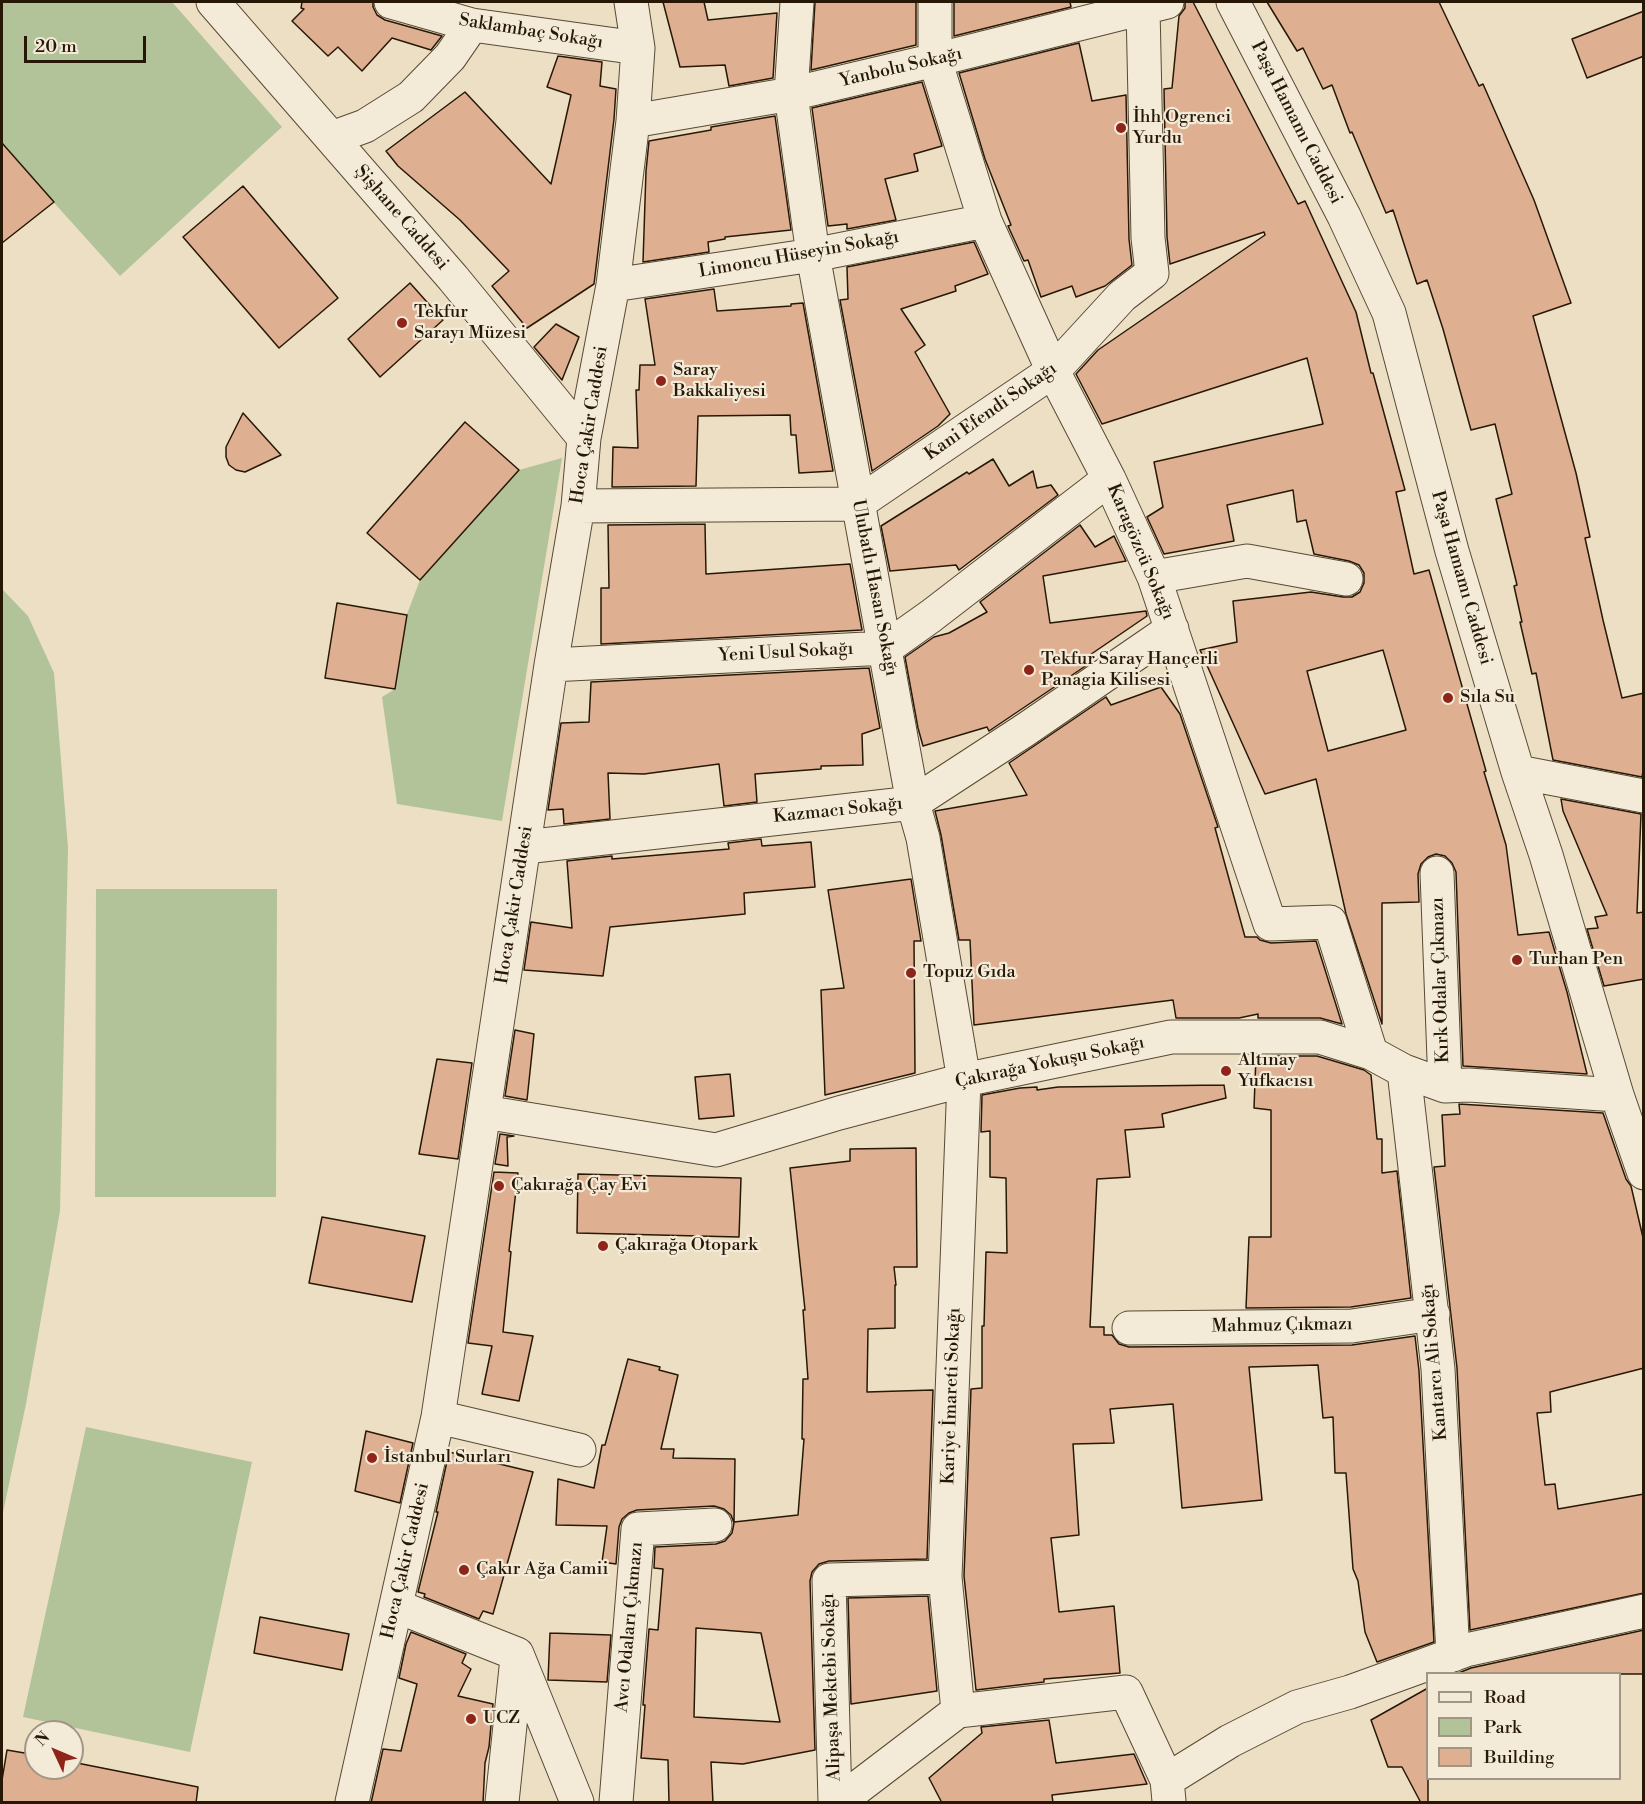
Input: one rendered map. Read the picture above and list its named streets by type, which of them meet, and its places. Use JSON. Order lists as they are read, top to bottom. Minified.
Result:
{"streets":{"street":["Saklambaç Sokağı","Yanbolu Sokağı","Paşa Hamamı Caddesi","Şişhane Caddesi","Limoncu Hüseyin Sokağı","Kani Efendi Sokağı","Hoca Çakir Caddesi","Karagözcü Sokağı","Ulubatlı Hasan Sokağı","Yeni Usul Sokağı","Kazmacı Sokağı","Kırk Odalar Çıkmazı","Çakırağa Yokuşu Sokağı","Mahmuz Çıkmazı","Kantarcı Ali Sokağı","Kariye İmareti Sokağı","Avcı Odaları Çıkmazı","Alipaşa Mektebi Sokağı"]},"crossings":[["Saklambaç Sokağı","Hoca Çakir Caddesi"],["Yanbolu Sokağı","Kani Efendi Sokağı"],["Yanbolu Sokağı","Hoca Çakir Caddesi"],["Yanbolu Sokağı","Karagözcü Sokağı"],["Yanbolu Sokağı","Ulubatlı Hasan Sokağı"],["Paşa Hamamı Caddesi","Çakırağa Yokuşu Sokağı"],["Şişhane Caddesi","Hoca Çakir Caddesi"],["Limoncu Hüseyin Sokağı","Hoca Çakir Caddesi"],["Limoncu Hüseyin Sokağı","Karagözcü Sokağı"],["Limoncu Hüseyin Sokağı","Ulubatlı Hasan Sokağı"],["Kani Efendi Sokağı","Karagözcü Sokağı"],["Kani Efendi Sokağı","Ulubatlı Hasan Sokağı"],["Hoca Çakir Caddesi","Yeni Usul Sokağı"],["Hoca Çakir Caddesi","Kazmacı Sokağı"],["Hoca Çakir Caddesi","Çakırağa Yokuşu Sokağı"],["Karagözcü Sokağı","Kazmacı Sokağı"],["Karagözcü Sokağı","Çakırağa Yokuşu Sokağı"],["Ulubatlı Hasan Sokağı","Yeni Usul Sokağı"],["Ulubatlı Hasan Sokağı","Kazmacı Sokağı"],["Ulubatlı Hasan Sokağı","Çakırağa Yokuşu Sokağı"],["Ulubatlı Hasan Sokağı","Kariye İmareti Sokağı"],["Kırk Odalar Çıkmazı","Çakırağa Yokuşu Sokağı"],["Çakırağa Yokuşu Sokağı","Kantarcı Ali Sokağı"],["Çakırağa Yokuşu Sokağı","Kariye İmareti Sokağı"],["Mahmuz Çıkmazı","Kantarcı Ali Sokağı"],["Kariye İmareti Sokağı","Alipaşa Mektebi Sokağı"]],"places":["İhh Ogrenci Yurdu","Tekfur Sarayı Müzesi","Saray Bakkaliyesi","Tekfur Saray Hançerli Panagia Kilisesi","Sıla Su","Turhan Pen","Topuz Gıda","Altınay Yufkacısı","Çakırağa Çay Evi","Çakırağa Otopark","İstanbul Surları","Çakır Ağa Camii","UCZ"],"legend":["Road","Park","Building"],"scale_bar":"20 m","north":"top left"}
